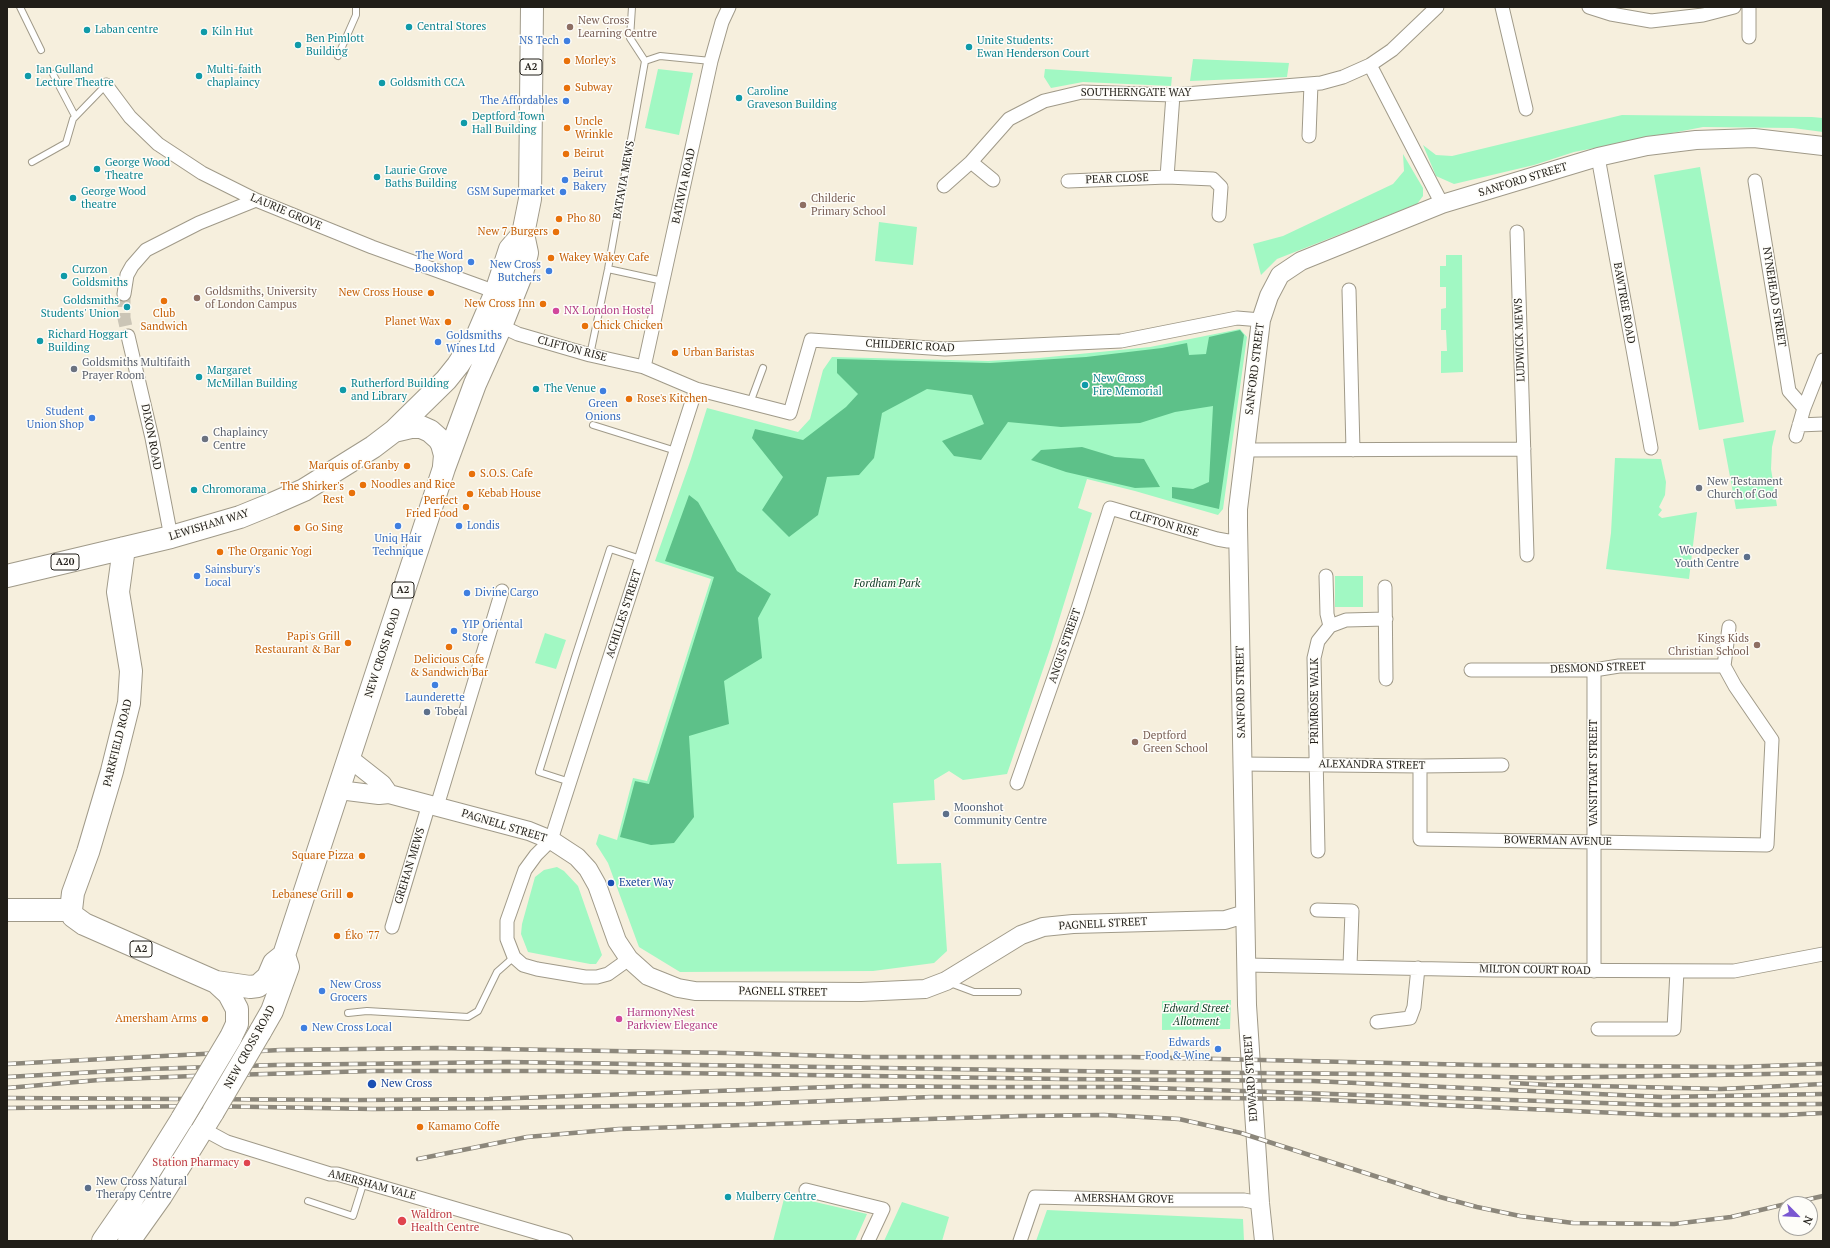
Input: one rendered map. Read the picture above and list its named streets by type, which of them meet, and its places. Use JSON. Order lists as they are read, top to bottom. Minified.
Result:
{"streets":{"highway":["A2","LEWISHAM WAY","A20","NEW CROSS ROAD","PARKFIELD ROAD"],"main road":["SANFORD STREET","PAGNELL STREET","EDWARD STREET"],"street":["SOUTHERNGATE WAY","PEAR CLOSE","BATAVIA ROAD","LAURIE GROVE","NYNEHEAD STREET","BAWTREE ROAD","LUDWICK MEWS","CHILDERIC ROAD","CLIFTON RISE","DIXON ROAD","ACHILLES STREET","ANGUS STREET","DESMOND STREET","PRIMROSE WALK","ALEXANDRA STREET","VANSITTART STREET","BOWERMAN AVENUE","GREHAN MEWS","MILTON COURT ROAD","AMERSHAM VALE","AMERSHAM GROVE"],"lane":["BATAVIA MEWS"]},"crossings":[["A2","NEW CROSS ROAD"],["A2","PARKFIELD ROAD"],["BATAVIA MEWS","CLIFTON RISE"],["SANFORD STREET","BAWTREE ROAD"],["SANFORD STREET","CHILDERIC ROAD"],["SANFORD STREET","CLIFTON RISE"],["SANFORD STREET","ALEXANDRA STREET"],["SANFORD STREET","PAGNELL STREET"],["SANFORD STREET","EDWARD STREET"],["BATAVIA ROAD","CHILDERIC ROAD"],["BATAVIA ROAD","CLIFTON RISE"],["LAURIE GROVE","LEWISHAM WAY"],["CHILDERIC ROAD","CLIFTON RISE"],["CHILDERIC ROAD","ACHILLES STREET"],["CLIFTON RISE","ANGUS STREET"],["CLIFTON RISE","NEW CROSS ROAD"],["DIXON ROAD","LEWISHAM WAY"],["LEWISHAM WAY","NEW CROSS ROAD"],["LEWISHAM WAY","PARKFIELD ROAD"],["ACHILLES STREET","PAGNELL STREET"],["NEW CROSS ROAD","PAGNELL STREET"],["NEW CROSS ROAD","AMERSHAM VALE"],["DESMOND STREET","VANSITTART STREET"],["DESMOND STREET","BOWERMAN AVENUE"],["PRIMROSE WALK","ALEXANDRA STREET"],["ALEXANDRA STREET","BOWERMAN AVENUE"],["VANSITTART STREET","BOWERMAN AVENUE"],["VANSITTART STREET","MILTON COURT ROAD"],["PAGNELL STREET","GREHAN MEWS"],["PAGNELL STREET","EDWARD STREET"],["MILTON COURT ROAD","EDWARD STREET"],["EDWARD STREET","AMERSHAM GROVE"]],"parks":["Fordham Park","Edward Street Allotment"],"places":["Central Stores","New Cross Learning Centre","Laban centre","Kiln Hut","NS Tech","Ben Pimlott Building","Unite Students: Ewan Henderson Court","Morley's","Ian Gulland Lecture Theatre","Multi-faith chaplaincy","Goldsmith CCA","Subway","Caroline Graveson Building","The Affordables","Deptford Town Hall Building","Uncle Wrinkle","Beirut","George Wood Theatre","Laurie Grove Baths Building","Beirut Bakery","GSM Supermarket","George Wood theatre","Childeric Primary School","Pho 80","New 7 Burgers","Wakey Wakey Cafe","The Word Bookshop","New Cross Butchers","Curzon Goldsmiths","New Cross House","Goldsmiths, University of London Campus","Club Sandwich","New Cross Inn","Goldsmiths Students' Union","NX London Hostel","Planet Wax","Chick Chicken","Richard Hoggart Building","Goldsmiths Wines Ltd","Urban Baristas","Goldsmiths Multifaith Prayer Room","Margaret McMillan Building","New Cross Fire Memorial","The Venue","Rutherford Building and Library","Green Onions","Rose's Kitchen","Student Union Shop","Chaplaincy Centre","Marquis of Granby","S.O.S. Cafe","Noodles and Rice","New Testament Church of God","Chromorama","The Shirker's Rest","Kebab House","Perfect Fried Food","Uniq Hair Technique","Londis","Go Sing","The Organic Yogi","Woodpecker Youth Centre","Sainsbury's Local","Divine Cargo","YIP Oriental Store","Papi's Grill Restaurant & Bar","Kings Kids Christian School","Delicious Cafe & Sandwich Bar","Launderette","Tobeal","Deptford Green School","Moonshot Community Centre","Square Pizza","Exeter Way","Lebanese Grill","Éko '77","New Cross Grocers","Amersham Arms","HarmonyNest Parkview Elegance","New Cross Local","Edwards Food & Wine","New Cross","Kamamo Coffe","Station Pharmacy","New Cross Natural Therapy Centre","Mulberry Centre","Waldron Health Centre"],"north":"bottom right"}
